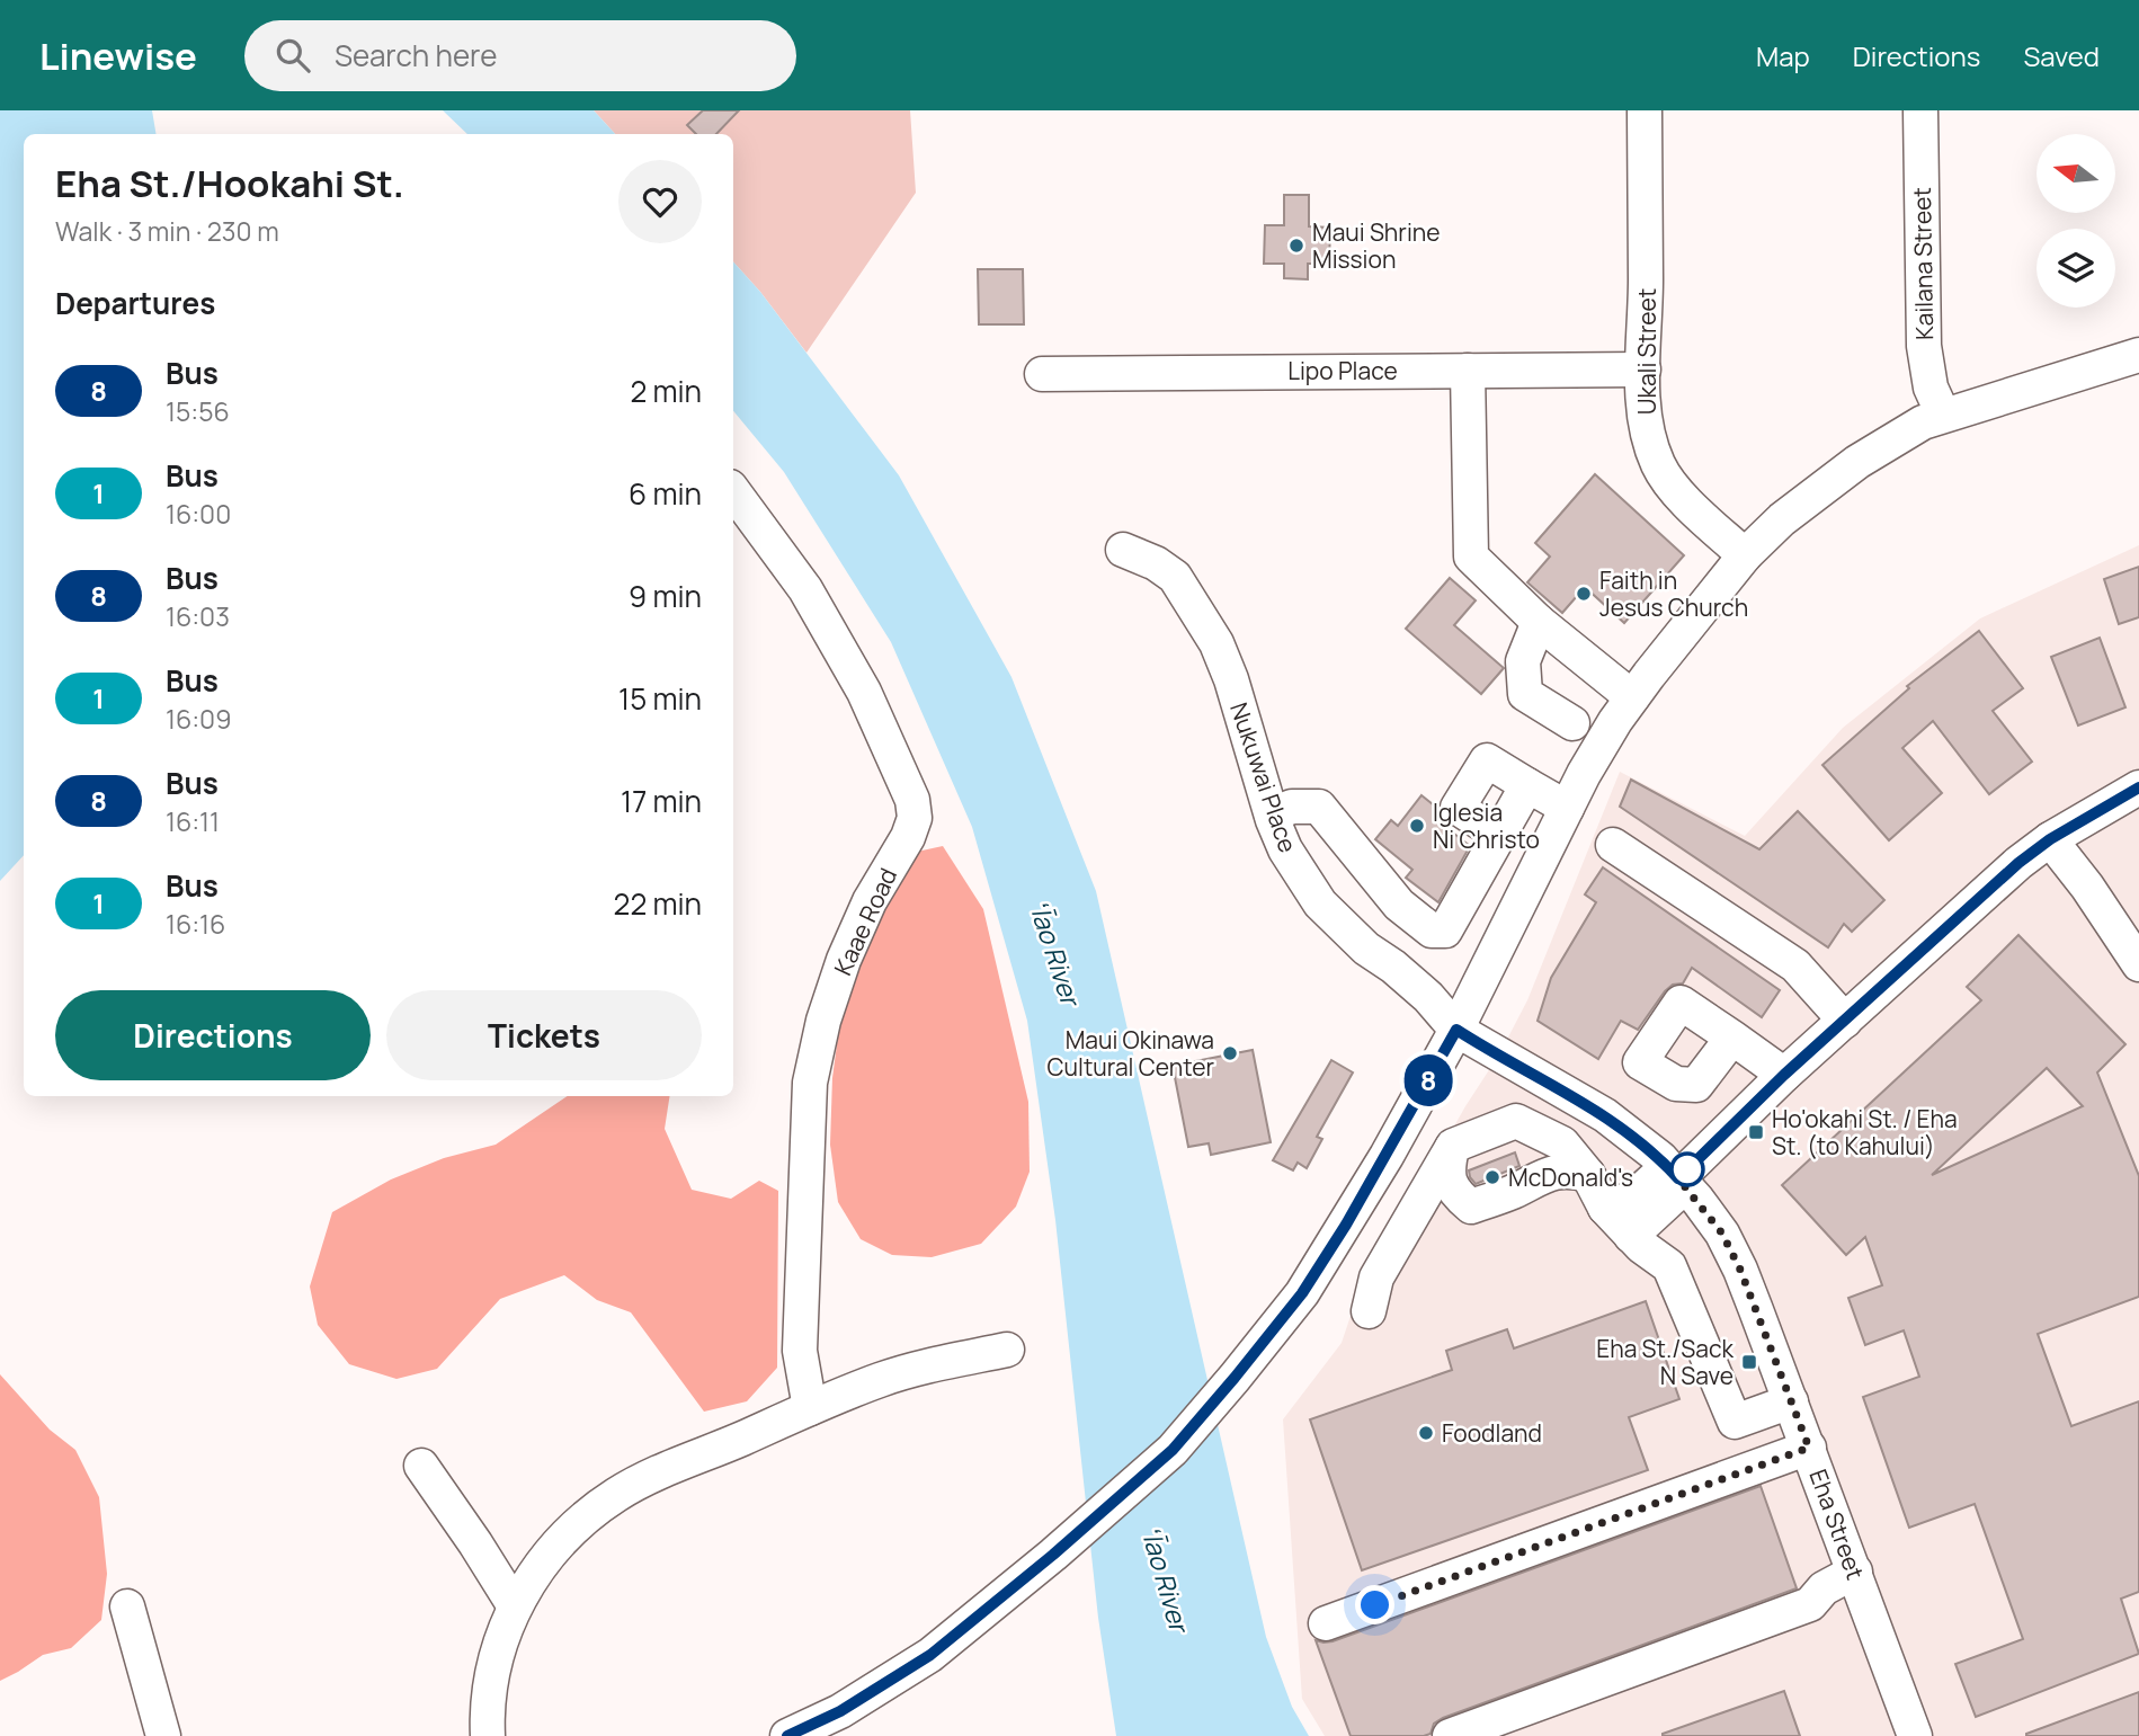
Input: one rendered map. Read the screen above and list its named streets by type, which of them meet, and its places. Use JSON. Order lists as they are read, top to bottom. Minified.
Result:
{"streets":{"street":["Kailana Street","Ukali Street","Lipo Place","Nukuwai Place","Kaae Road","Eha Street"]},"crossings":[["Ukali Street","Lipo Place"],["Nukuwai Place","Eha Street"]],"water":["ʻĪao River"],"places":{"other":["Maui Shrine Mission","Faith in Jesus Church","Iglesia Ni Christo","Maui Okinawa Cultural Center","McDonald's","Foodland"],"transit":["Ho'okahi St. / Eha St. (to Kahului)","Eha St./Sack N Save"]},"lines":["bus line 8"],"north":"left","page":{"header":"Linewise","search":"Search here","nav":["Map","Directions","Saved"],"on_map":"8","heading":[["Eha St./Hookahi St.","Walk · 3 min · 230 m"],"Departures"],"list":[{"mark":"8","name":"Bus","note":"15:56","value":"2 min"},{"mark":"1","name":"Bus","note":"16:00","value":"6 min"},{"mark":"8","name":"Bus","note":"16:03","value":"9 min"},{"mark":"1","name":"Bus","note":"16:09","value":"15 min"},{"mark":"8","name":"Bus","note":"16:11","value":"17 min"},{"mark":"1","name":"Bus","note":"16:16","value":"22 min"}],"buttons":["Directions","Tickets"]}}
